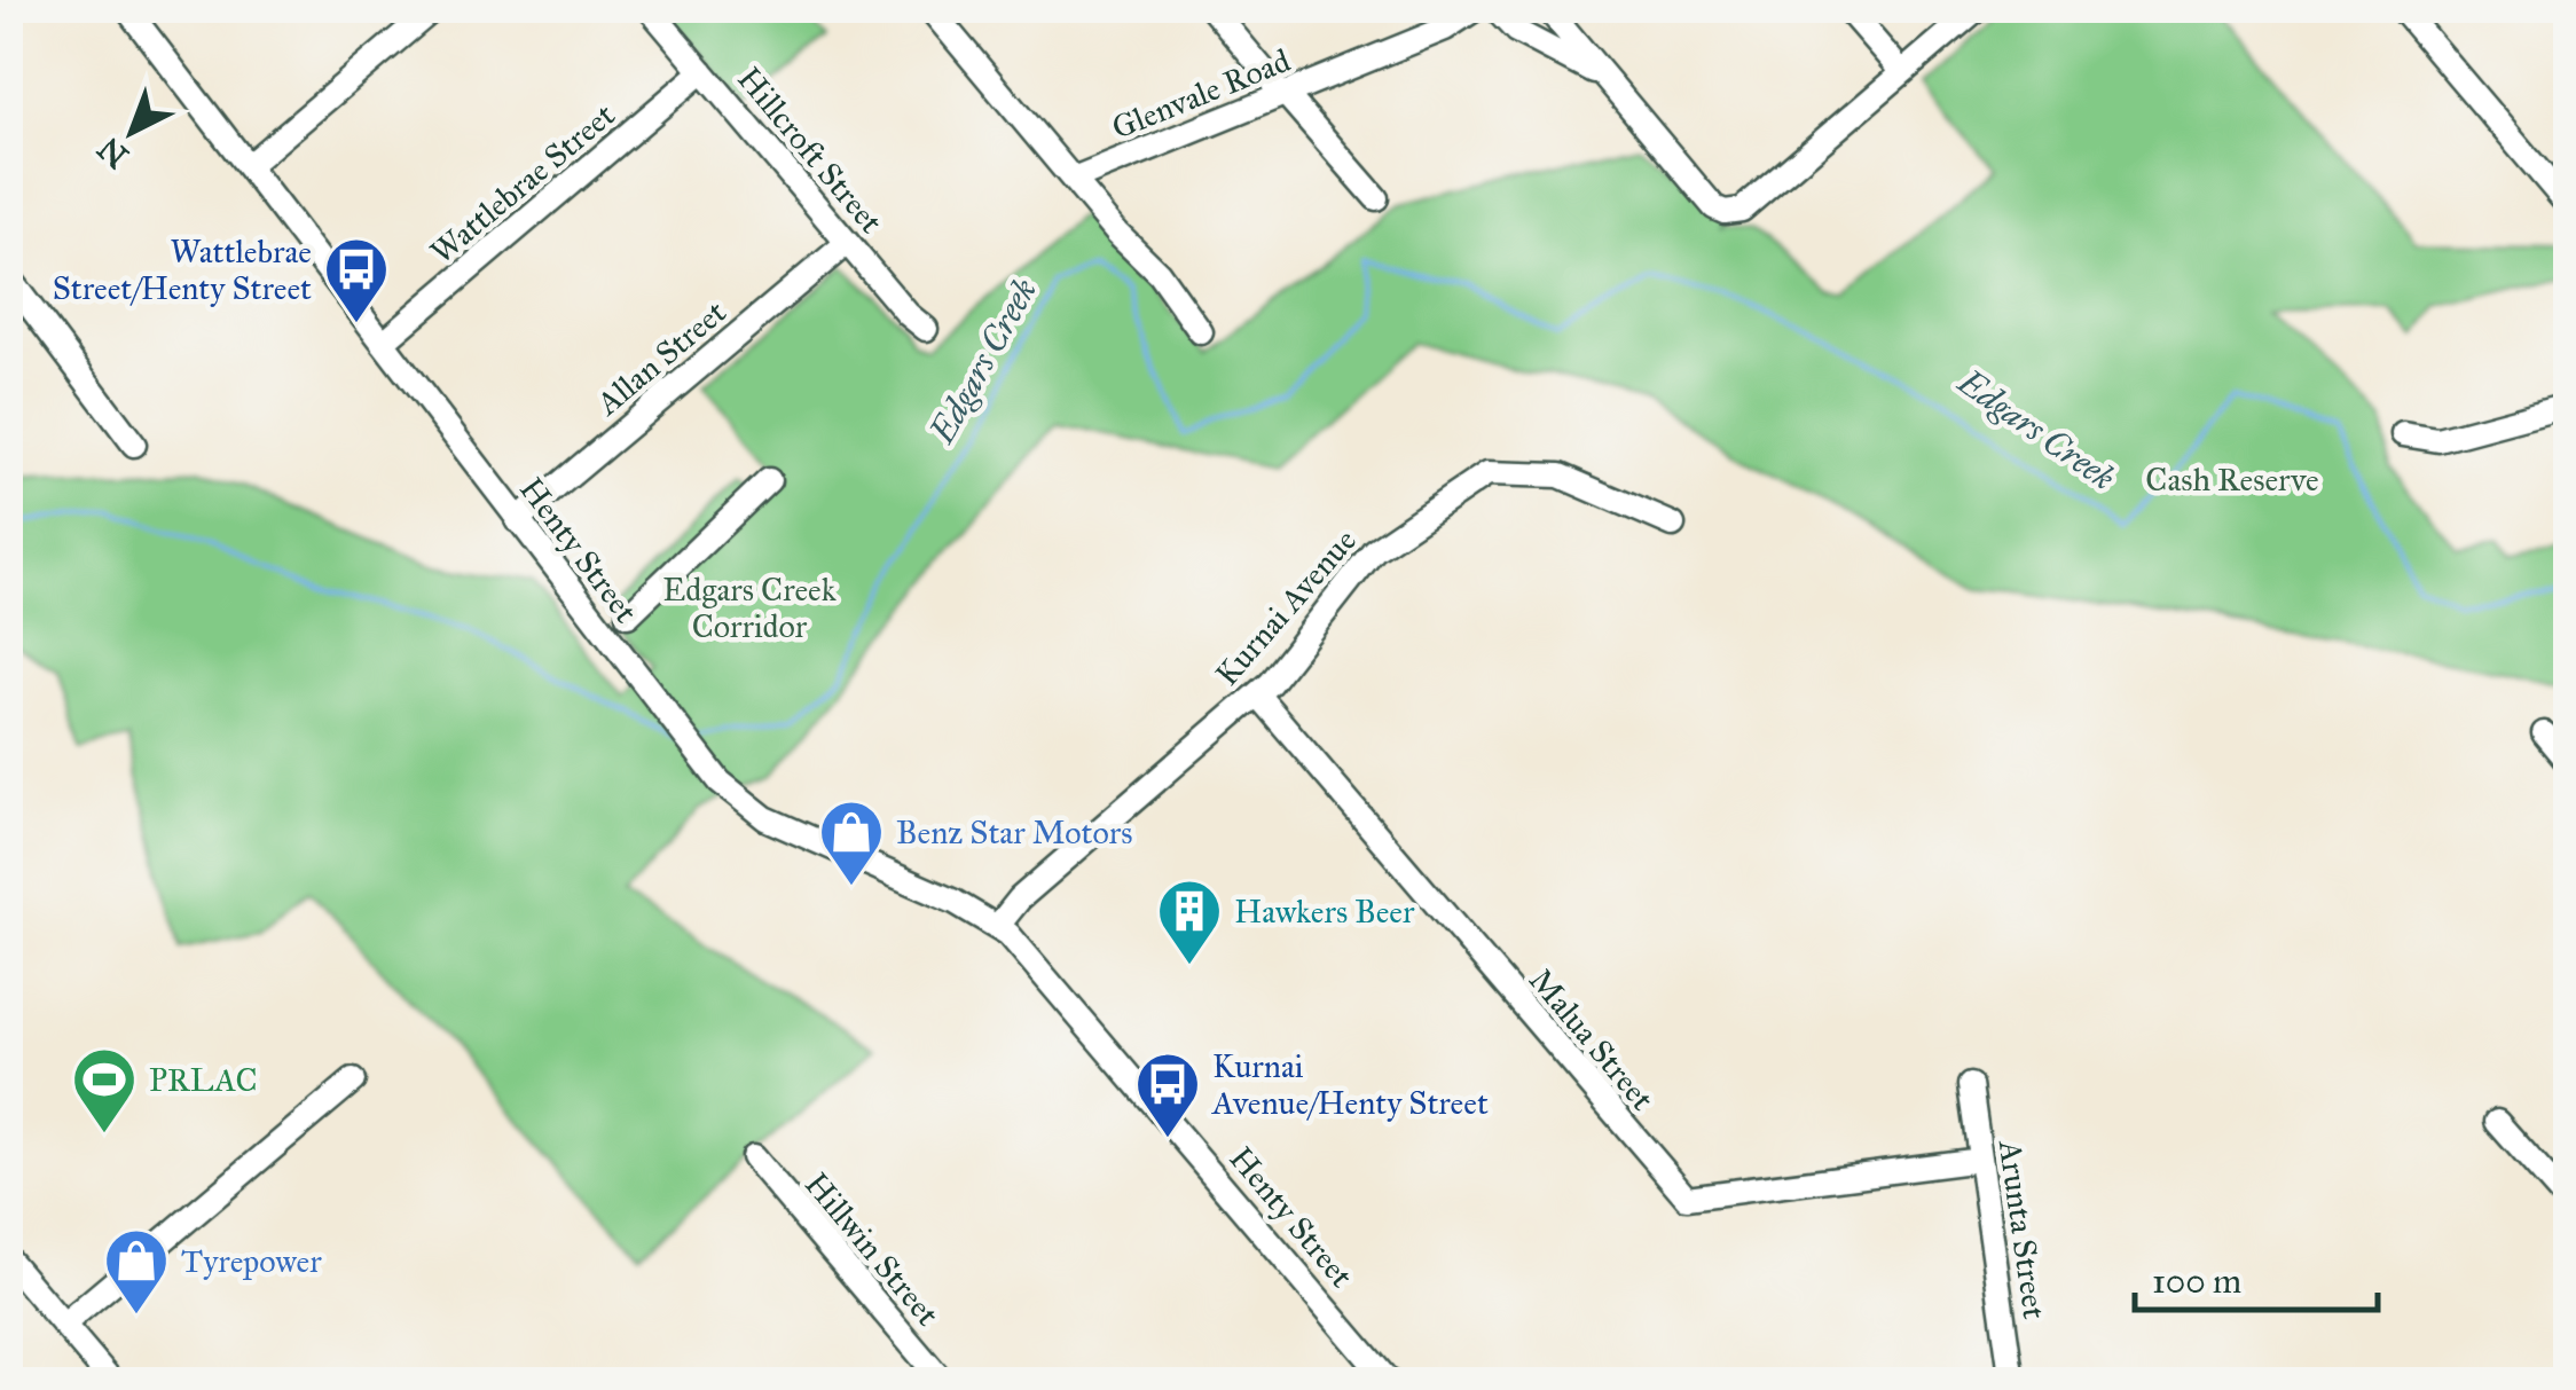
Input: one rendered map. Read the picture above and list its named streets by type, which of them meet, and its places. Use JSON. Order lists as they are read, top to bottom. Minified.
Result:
{"streets":{"street":["Glenvale Road","Hillcroft Street","Wattlebrae Street","Allan Street","Henty Street","Kurnai Avenue","Malua Street","Arunta Street","Hillwin Street"]},"crossings":[["Hillcroft Street","Wattlebrae Street"],["Hillcroft Street","Allan Street"],["Wattlebrae Street","Henty Street"],["Allan Street","Henty Street"],["Henty Street","Kurnai Avenue"],["Kurnai Avenue","Malua Street"],["Malua Street","Arunta Street"]],"water":["Edgars Creek"],"parks":["Cash Reserve","Edgars Creek Corridor"],"places":{"bus stop":["Wattlebrae Street/Henty Street","Kurnai Avenue/Henty Street"],"shop":["Benz Star Motors","Tyrepower"],"building":["Hawkers Beer"],"sports":["PRLAC"]},"scale_bar":"100 m","north":"bottom left"}
